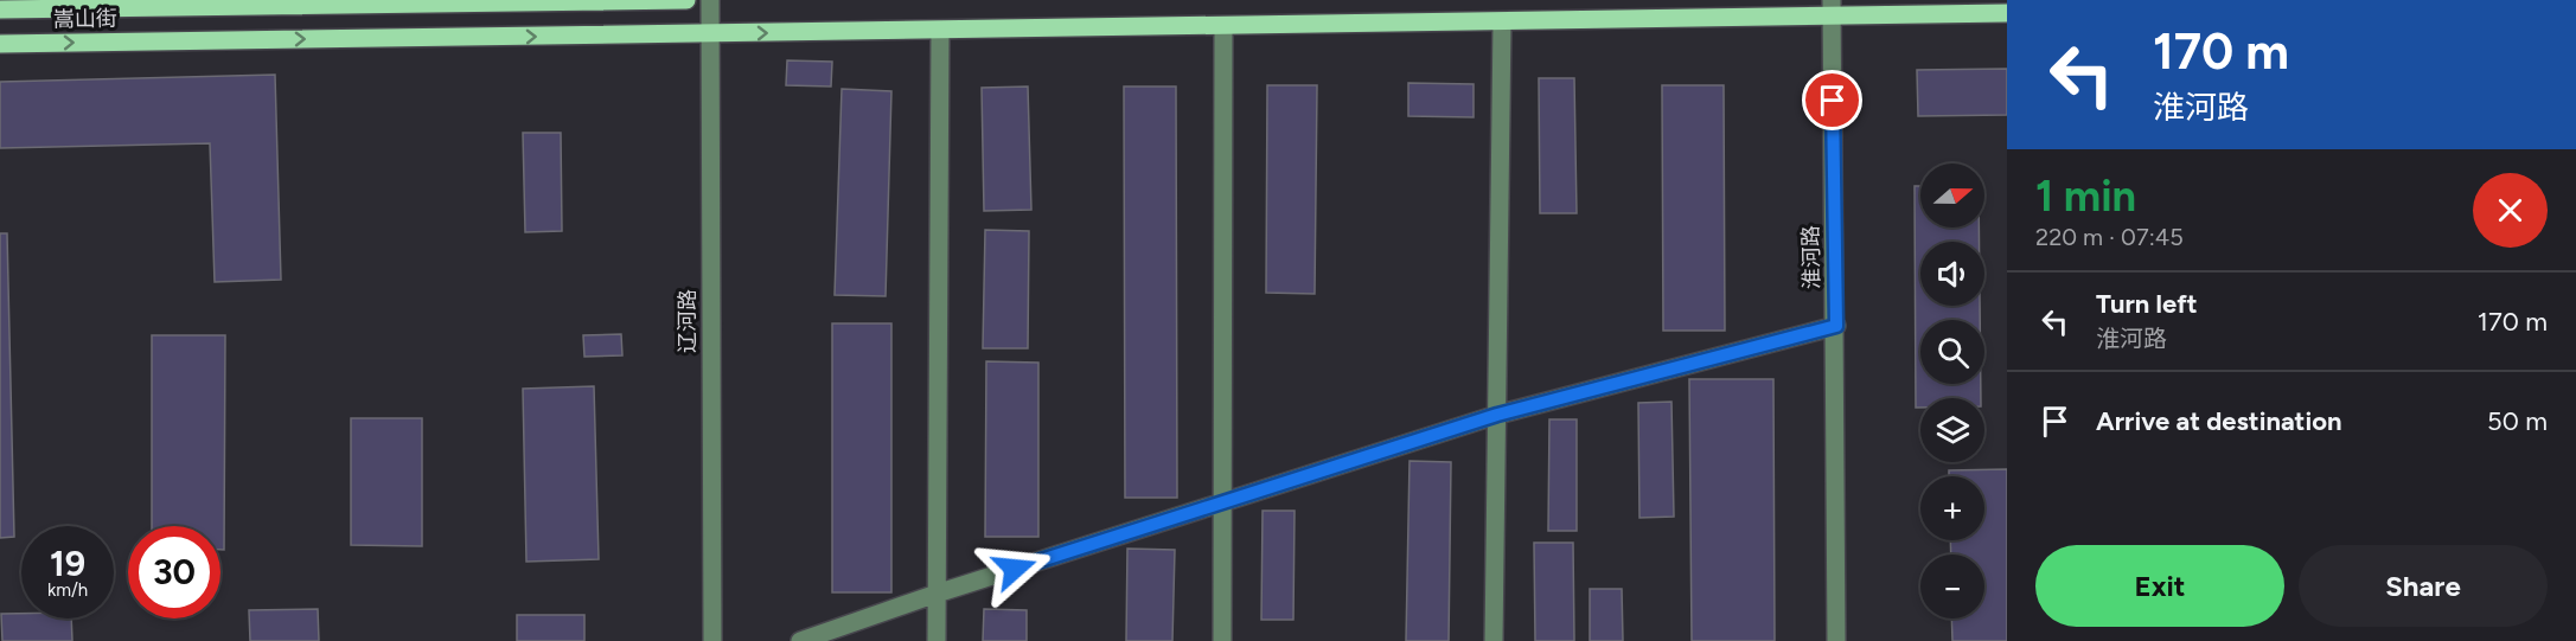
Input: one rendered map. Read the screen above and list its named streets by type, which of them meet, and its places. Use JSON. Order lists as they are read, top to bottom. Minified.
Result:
{"streets":{"main road":["嵩山街"],"street":["淮河路","辽河路"]},"crossings":[["嵩山街","淮河路"],["嵩山街","辽河路"]],"north":"right","page":{"turn":["170 m","淮河路"],"heading":["1 min","220 m · 07:45"],"map_buttons":["+","−"],"list":[{"name":"Turn left","note":"淮河路","value":"170 m"},{"name":"Arrive at destination","value":"50 m"}],"speed":"19 km/h","limit":"30","buttons":["Exit","Share"]}}
